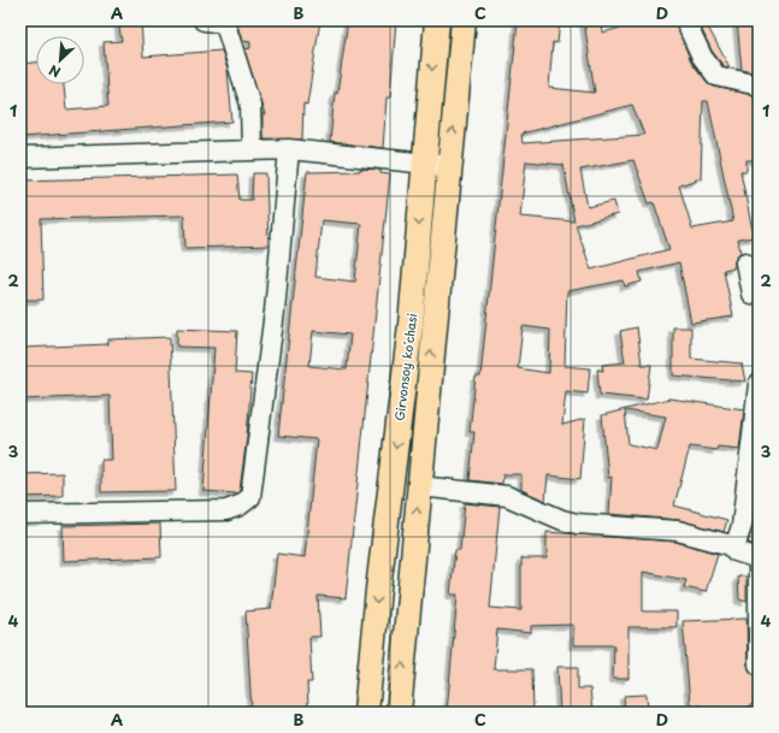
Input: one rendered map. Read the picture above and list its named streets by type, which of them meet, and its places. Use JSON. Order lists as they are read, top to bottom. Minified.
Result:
{"streets":{"main road":["Girvonsoy koʻchasi"]},"north":"bottom left","grid":{"columns":["A","B","C","D"],"rows":["1","2","3","4"]}}
